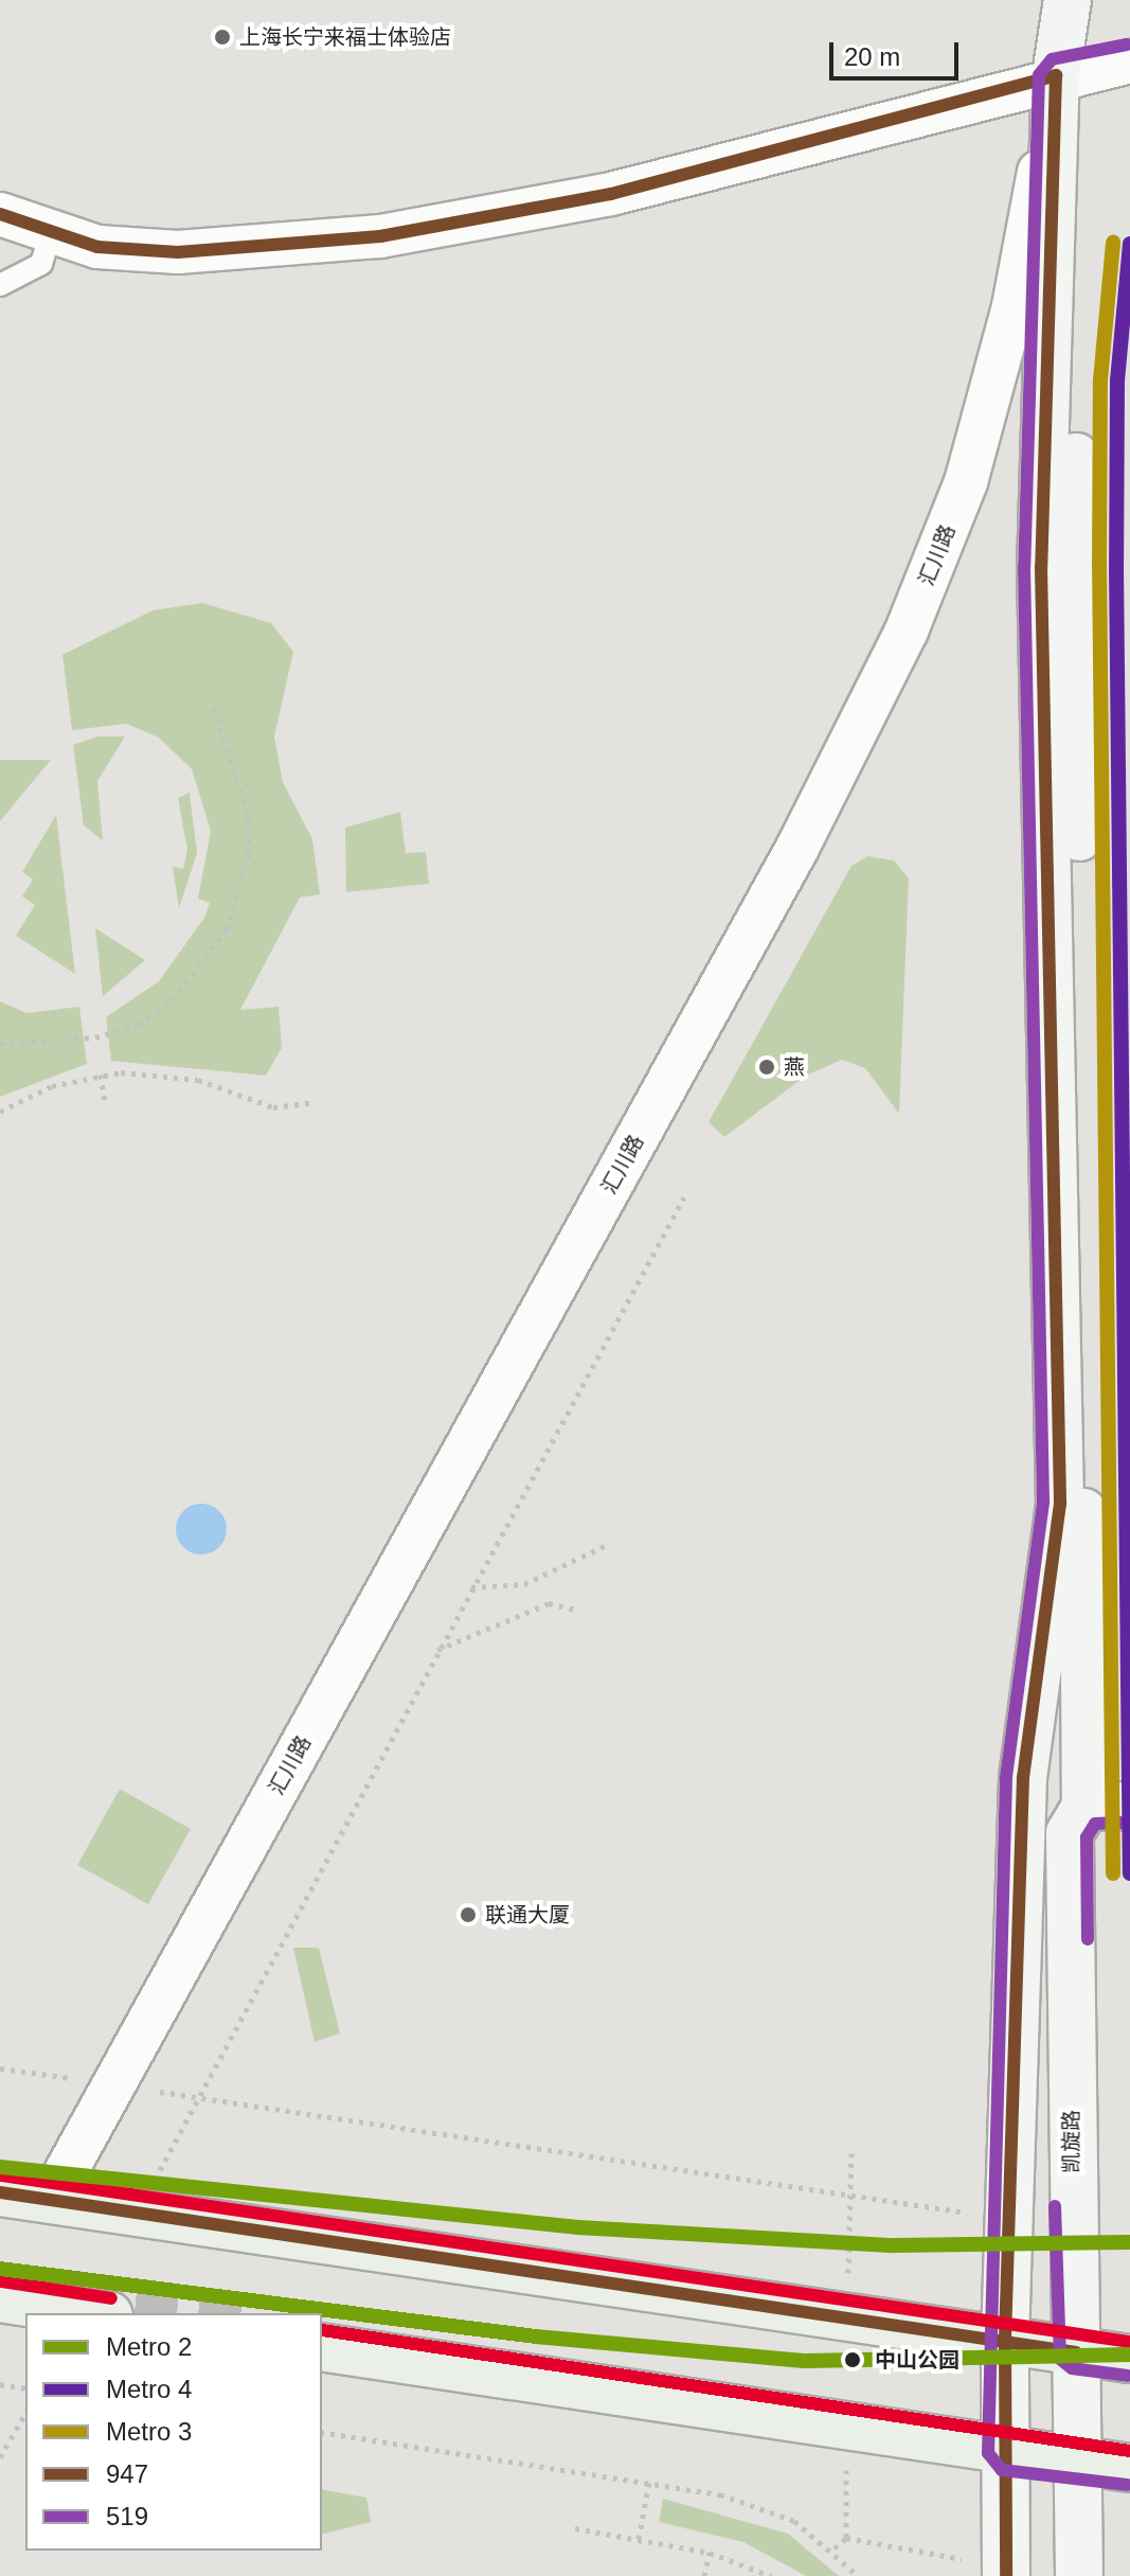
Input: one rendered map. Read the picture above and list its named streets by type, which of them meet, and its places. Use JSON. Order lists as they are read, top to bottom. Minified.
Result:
{"streets":{"street":["汇川路","凯旋路"]},"places":["上海长宁来福士体验店","燕","联通大厦","中山公园"],"lines":["transit line 519","transit line 947","metro line 3","metro line 4","metro line 2"],"legend":["Metro 2","Metro 4","Metro 3","947","519"],"scale_bar":"20 m"}
